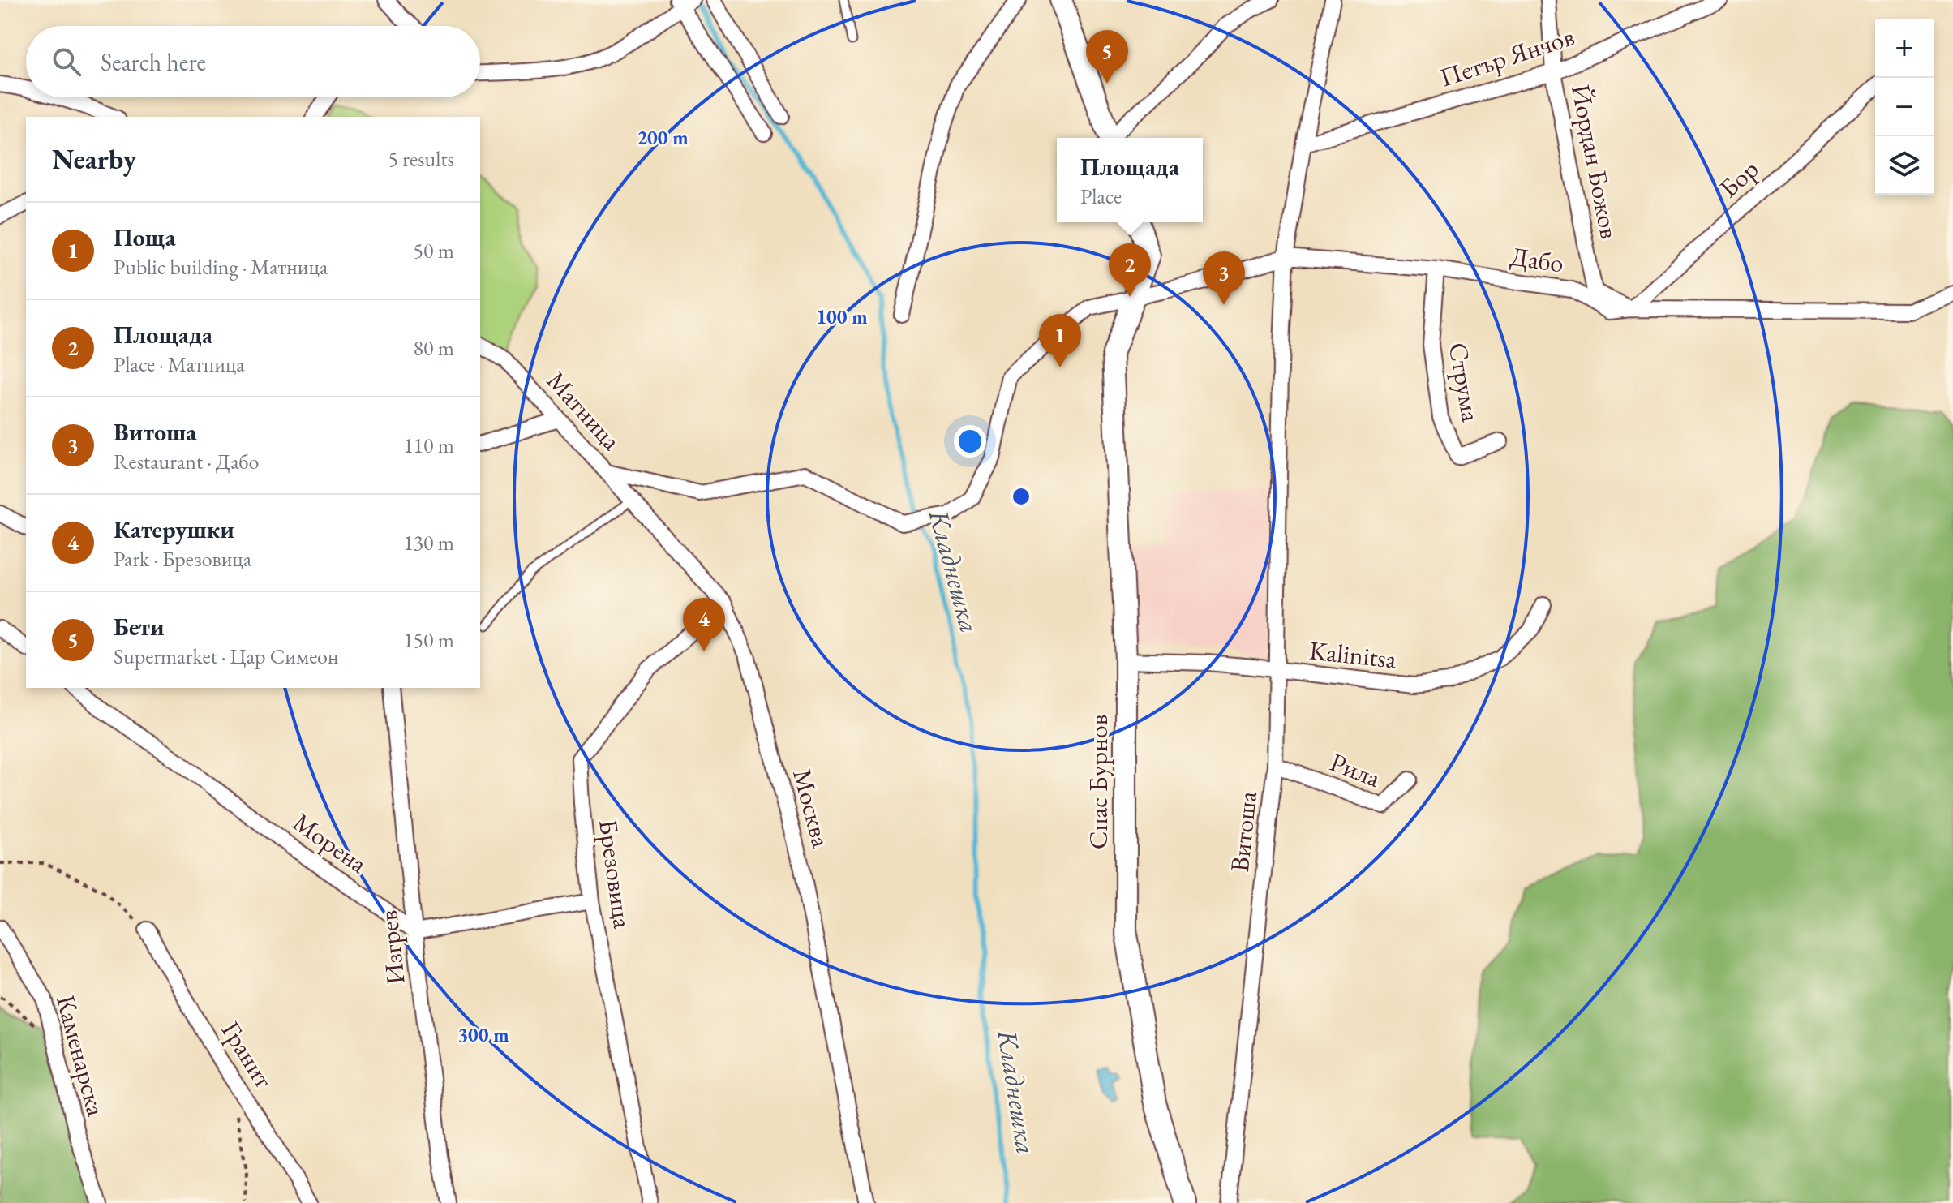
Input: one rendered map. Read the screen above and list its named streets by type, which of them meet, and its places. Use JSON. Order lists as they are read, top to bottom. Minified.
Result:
{"streets":{"street":["Петър Янчов","Йордан Божов","Бор","Дабо","Струма","Матница","Kalinitsa","Рила","Спас Бурнов","Москва","Витоша","Морена","Брезовица","Изгрев","Гранит","Каменарска"]},"crossings":[["Петър Янчов","Йордан Божов"],["Петър Янчов","Витоша"],["Йордан Божов","Бор"],["Йордан Божов","Дабо"],["Бор","Дабо"],["Дабо","Струма"],["Дабо","Матница"],["Дабо","Витоша"],["Матница","Спас Бурнов"],["Матница","Москва"],["Kalinitsa","Спас Бурнов"],["Kalinitsa","Витоша"],["Рила","Витоша"],["Москва","Брезовица"],["Морена","Изгрев"]],"water":["Кладнешка"],"page":{"map_buttons":["+","−"],"search":"Search here","pins":["5","2","3","1","4"],"heading":["Nearby","5 results"],"popup":["Площада","Place"],"list":[{"mark":"1","name":"Поща","note":"Public building · Матница","value":"50 m"},{"mark":"2","name":"Площада","note":"Place · Матница","value":"80 m"},{"mark":"3","name":"Витоша","note":"Restaurant · Дабо","value":"110 m"},{"mark":"4","name":"Катерушки","note":"Park · Брезовица","value":"130 m"},{"mark":"5","name":"Бети","note":"Supermarket · Цар Симеон","value":"150 m"}]},"rings":["200 m","100 m","300 m"]}
